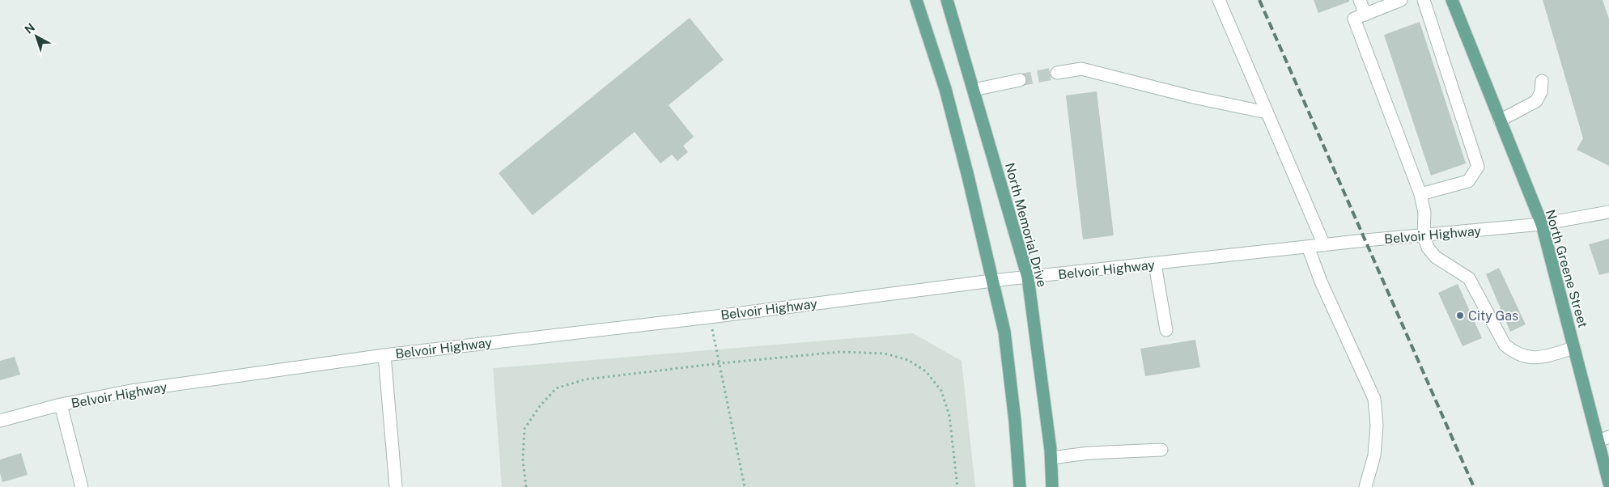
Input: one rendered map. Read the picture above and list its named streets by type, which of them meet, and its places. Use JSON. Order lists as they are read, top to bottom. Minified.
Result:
{"streets":{"main road":["North Memorial Drive","North Greene Street"],"street":["Belvoir Highway"]},"crossings":[["North Memorial Drive","Belvoir Highway"],["Belvoir Highway","North Greene Street"]],"places":["City Gas"],"north":"top left"}
